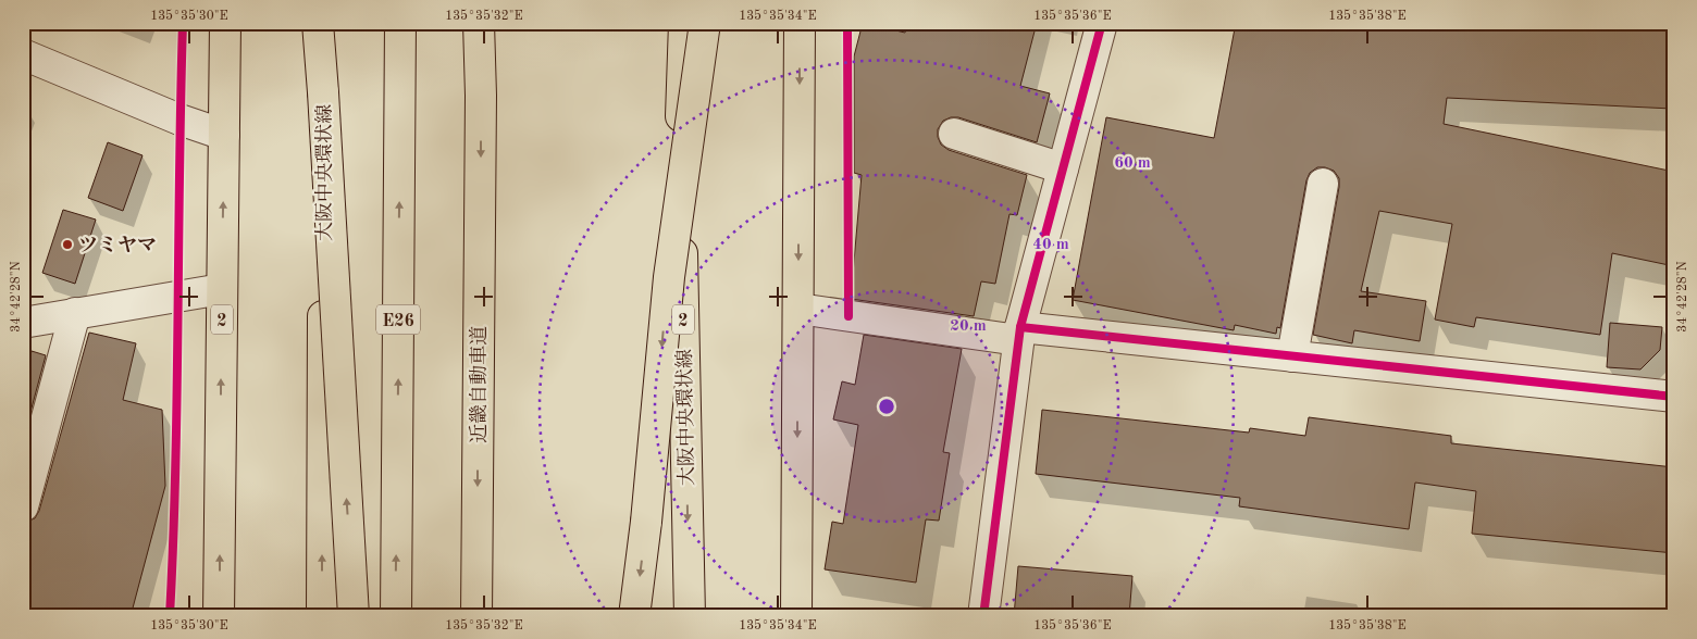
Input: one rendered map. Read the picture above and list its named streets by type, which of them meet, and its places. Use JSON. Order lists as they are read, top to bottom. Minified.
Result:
{"streets":{"main road":["大阪中央環状線","2","E26","近畿自動車道"]},"places":["ツミヤマ"],"coordinates":["135°35'30\"E","135°35'32\"E","135°35'34\"E","135°35'36\"E","135°35'38\"E","34°42'28\"N"],"rings":["60 m","40 m","20 m"]}
